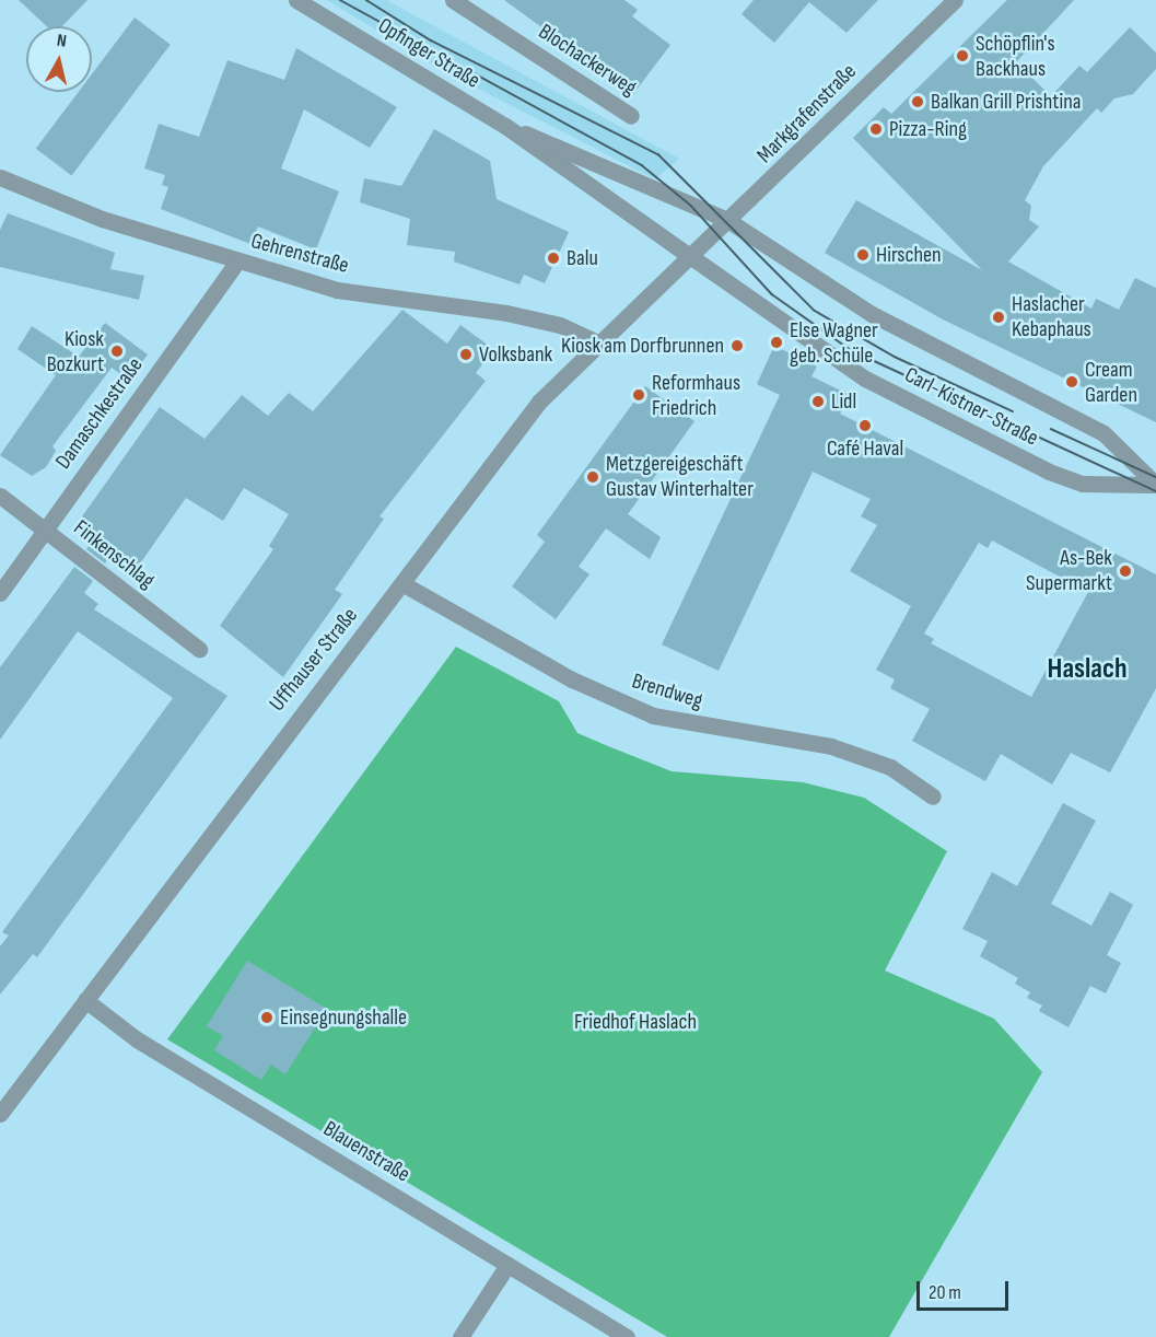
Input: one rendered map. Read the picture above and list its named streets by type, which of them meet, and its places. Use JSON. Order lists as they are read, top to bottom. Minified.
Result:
{"streets":{"street":["Opfinger Straße","Blochackerweg","Markgrafenstraße","Gehrenstraße","Carl-Kistner-Straße","Damaschkestraße","Finkenschlag","Uffhauser Straße","Brendweg","Blauenstraße"]},"crossings":[["Opfinger Straße","Markgrafenstraße"],["Opfinger Straße","Carl-Kistner-Straße"],["Opfinger Straße","Uffhauser Straße"],["Markgrafenstraße","Carl-Kistner-Straße"],["Markgrafenstraße","Uffhauser Straße"],["Gehrenstraße","Damaschkestraße"],["Gehrenstraße","Uffhauser Straße"],["Carl-Kistner-Straße","Uffhauser Straße"],["Damaschkestraße","Finkenschlag"],["Uffhauser Straße","Brendweg"],["Uffhauser Straße","Blauenstraße"]],"districts":["Haslach"],"parks":["Friedhof Haslach"],"places":["Schöpflin's Backhaus","Balkan Grill Prishtina","Pizza-Ring","Hirschen","Balu","Haslacher Kebaphaus","Else Wagner geb. Schüle","Kiosk am Dorfbrunnen","Kiosk Bozkurt","Volksbank","Cream Garden","Reformhaus Friedrich","Lidl","Café Haval","Metzgereigeschäft Gustav Winterhalter","As-Bek Supermarkt","Einsegnungshalle"],"scale_bar":"20 m","north":"top"}
